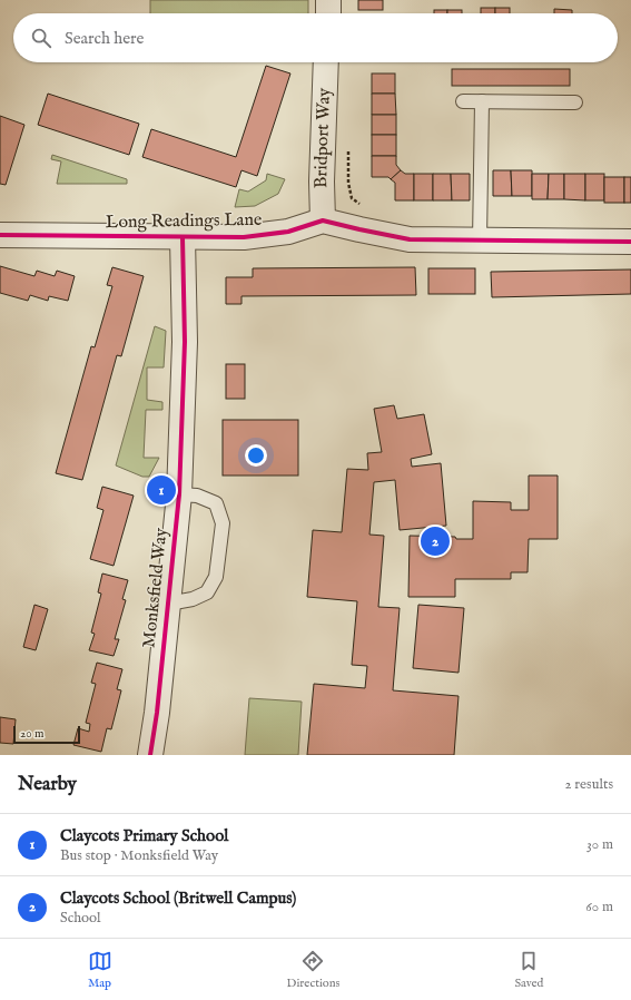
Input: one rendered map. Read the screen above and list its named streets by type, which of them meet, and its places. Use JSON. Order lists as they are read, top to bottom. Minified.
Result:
{"streets":{"street":["Bridport Way","Long Readings Lane","Monksfield Way"]},"crossings":[["Bridport Way","Long Readings Lane"],["Long Readings Lane","Monksfield Way"]],"scale_bar":"20 m","page":{"search":"Search here","pins":["1","2"],"scale":"20 m","heading":["Nearby","2 results"],"list":[{"mark":"1","name":"Claycots Primary School","note":"Bus stop · Monksfield Way","value":"30 m"},{"mark":"2","name":"Claycots School (Britwell Campus)","note":"School","value":"60 m"}],"nav":["Map","Directions","Saved"]}}
